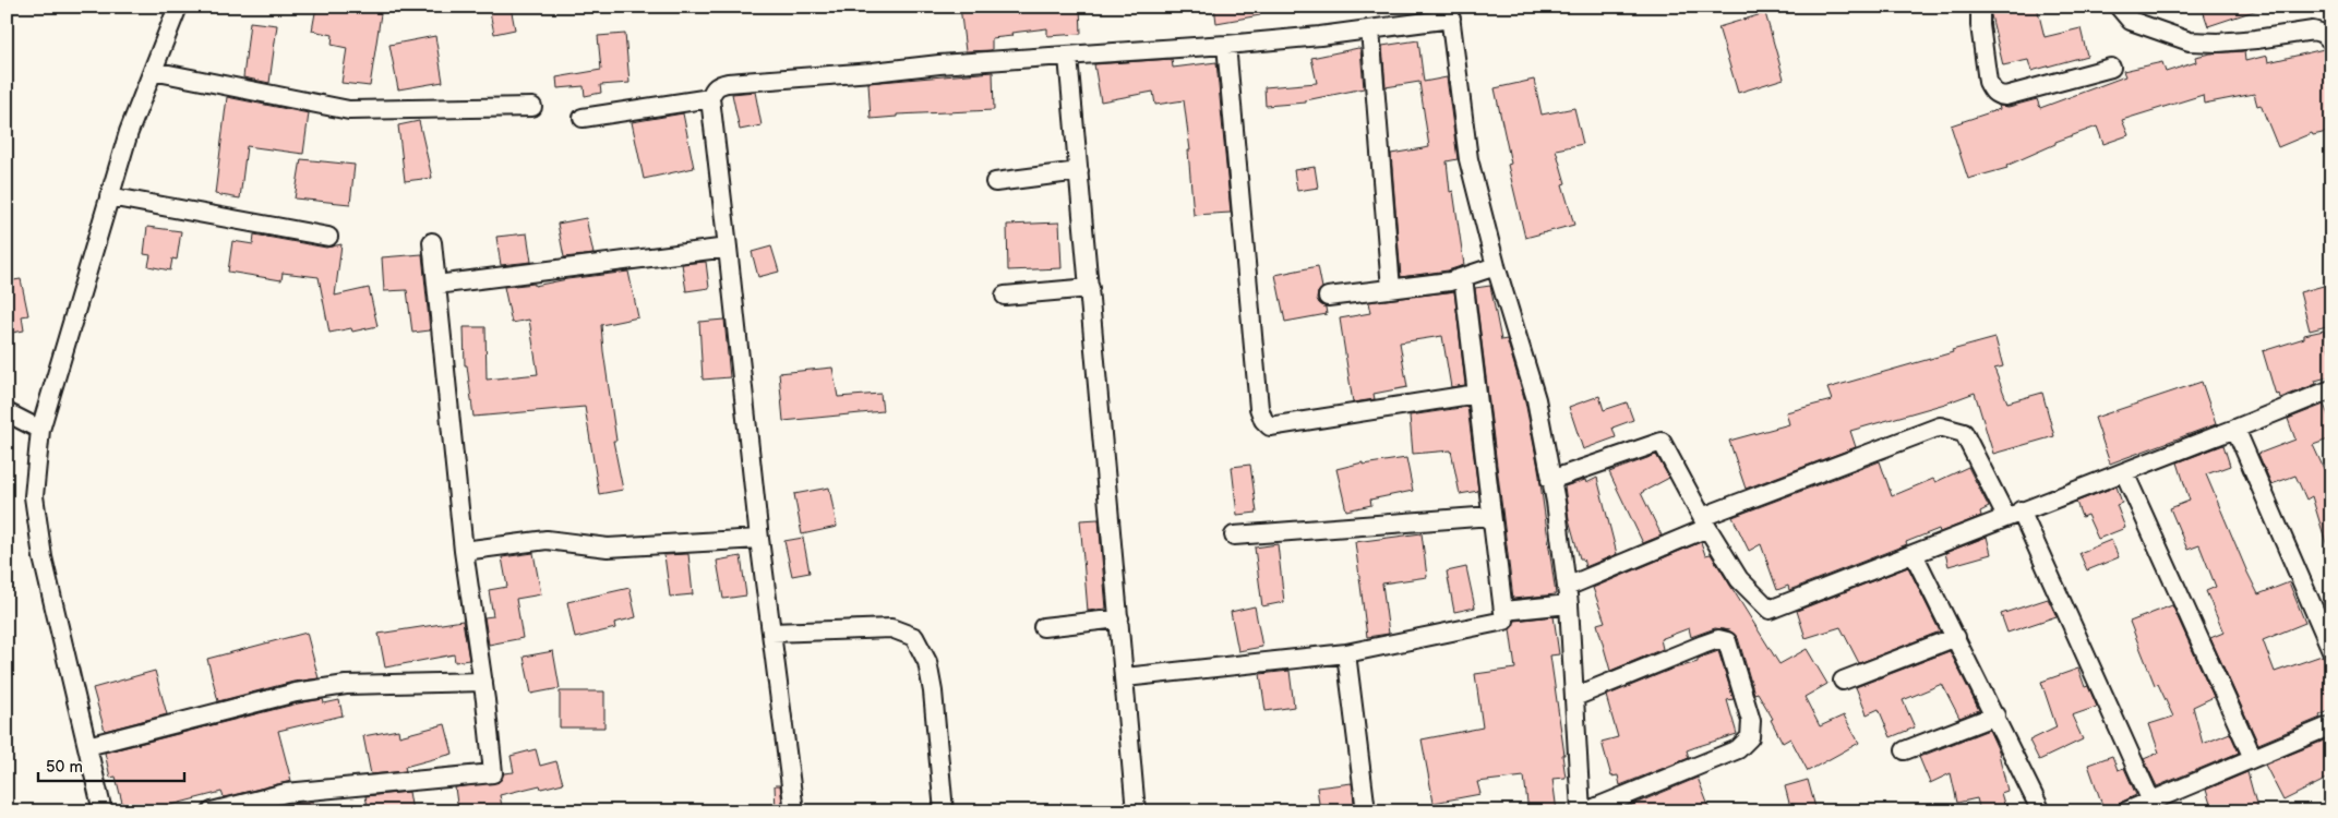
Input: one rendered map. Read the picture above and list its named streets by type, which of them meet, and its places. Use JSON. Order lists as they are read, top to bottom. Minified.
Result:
{"scale_bar":"50 m"}
